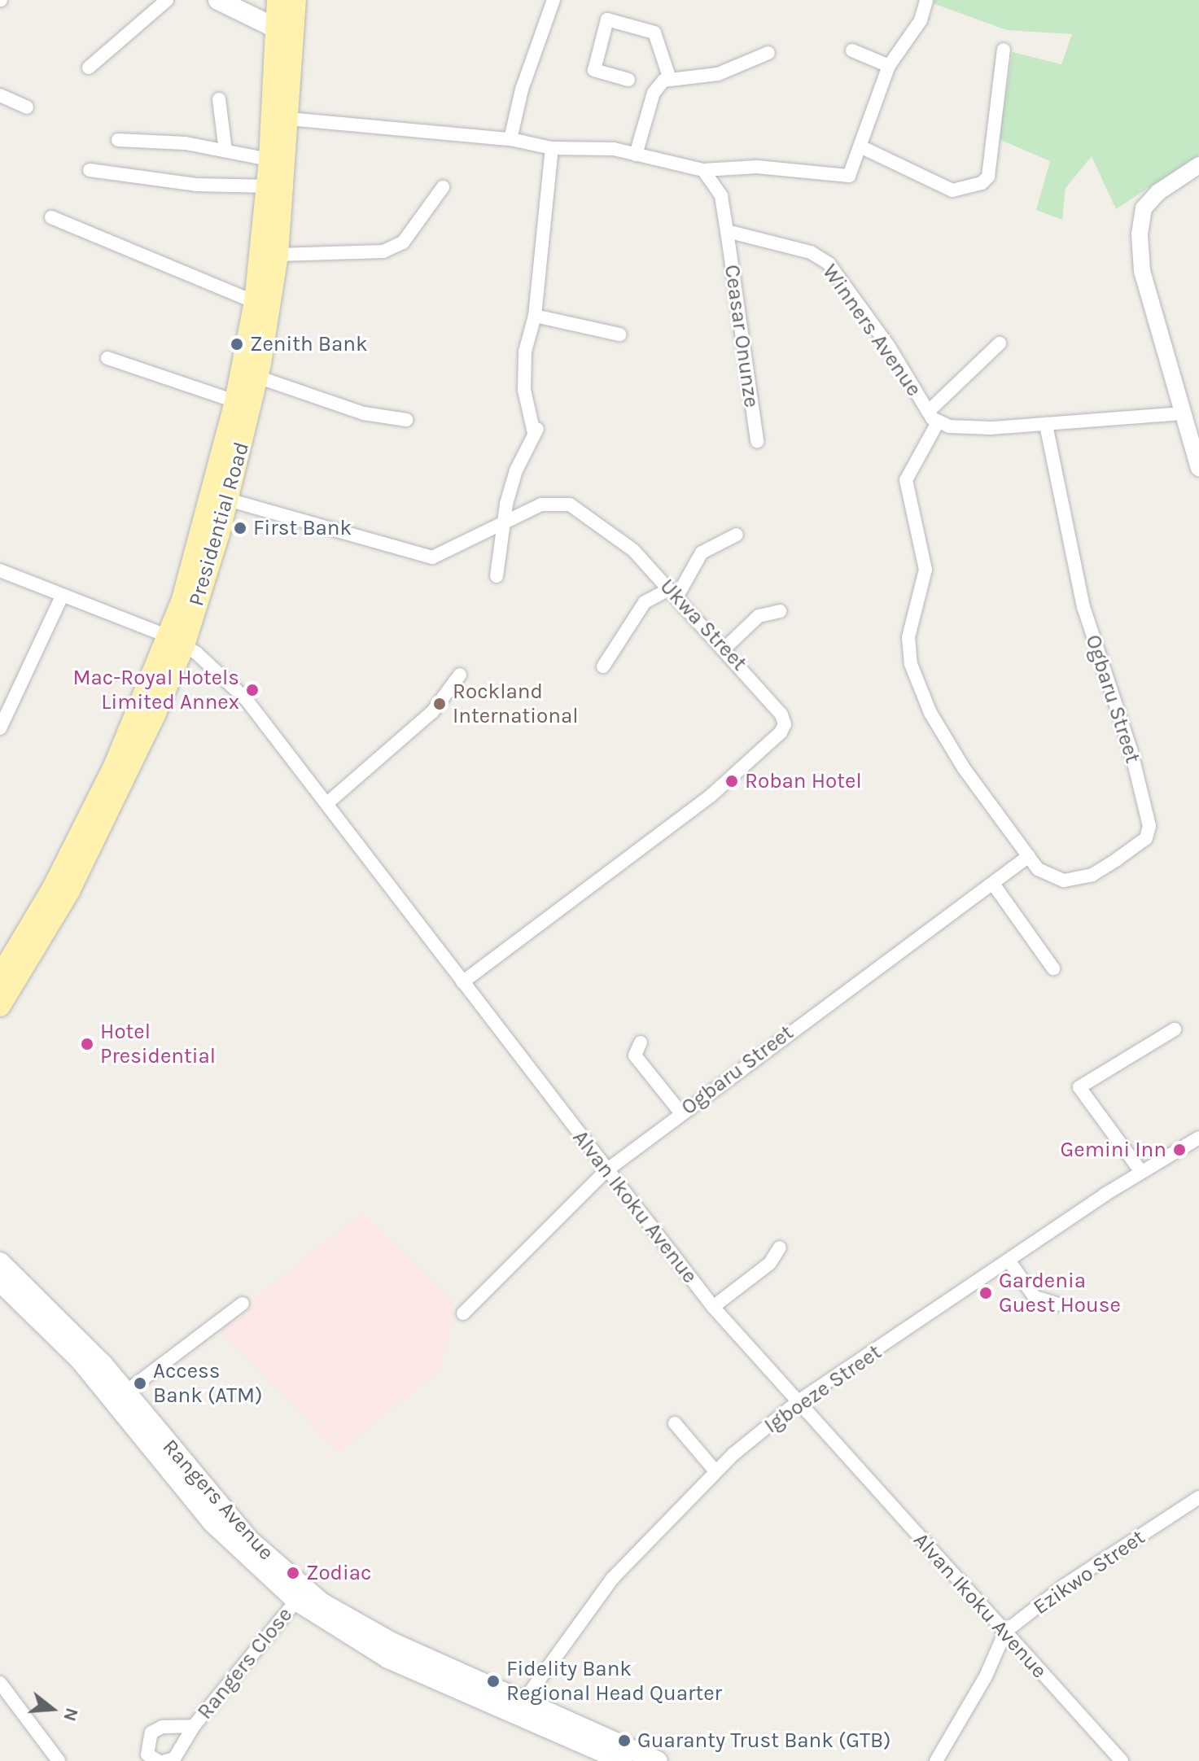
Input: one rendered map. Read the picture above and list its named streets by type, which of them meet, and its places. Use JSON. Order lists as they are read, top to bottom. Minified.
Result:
{"streets":{"main road":["Presidential Road","Rangers Avenue"],"street":["Winners Avenue","Ceasar Onunze","Ukwa Street","Ogbaru Street","Alvan Ikoku Avenue","Igboeze Street","Ezikwo Street","Rangers Close"]},"crossings":[["Winners Avenue","Ceasar Onunze"],["Winners Avenue","Ogbaru Street"],["Presidential Road","Ukwa Street"],["Presidential Road","Alvan Ikoku Avenue"],["Ukwa Street","Alvan Ikoku Avenue"],["Ogbaru Street","Alvan Ikoku Avenue"],["Alvan Ikoku Avenue","Igboeze Street"],["Alvan Ikoku Avenue","Ezikwo Street"],["Igboeze Street","Rangers Avenue"],["Rangers Avenue","Rangers Close"]],"places":["Zenith Bank","First Bank","Mac-Royal Hotels Limited Annex","Rockland International","Roban Hotel","Hotel Presidential","Gemini Inn","Gardenia Guest House","Access Bank (ATM)","Zodiac","Fidelity Bank Regional Head Quarter","Guaranty Trust Bank (GTB)"],"north":"right"}
